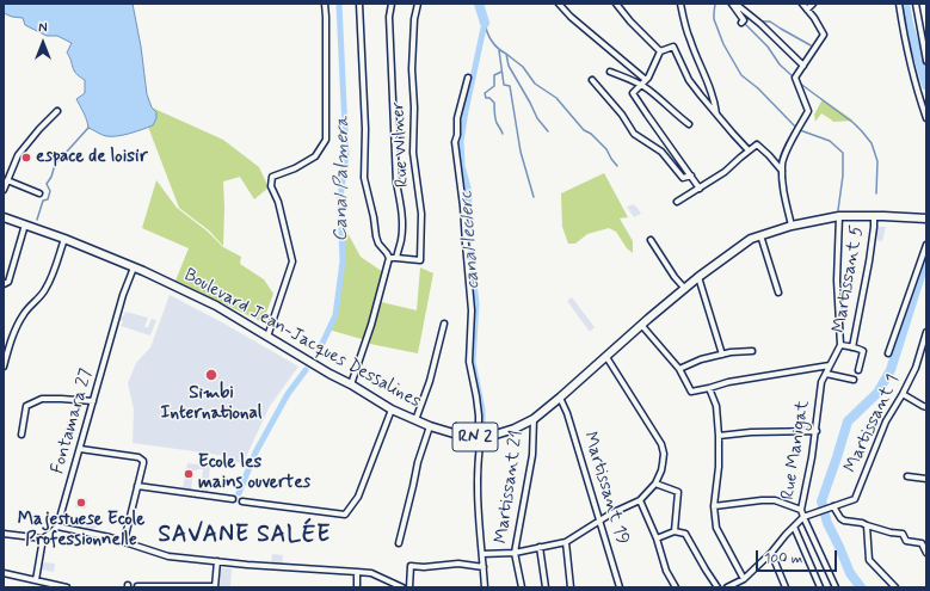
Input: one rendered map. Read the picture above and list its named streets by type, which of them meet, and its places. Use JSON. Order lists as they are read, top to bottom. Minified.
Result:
{"streets":{"main road":["Boulevard Jean-Jacques Dessalines","RN 2"],"street":["Rue Wilner","Martissant 5","Fontamara 27","Martissant 1","Rue Manigat","Martissant 21","Martissant 19"]},"crossings":[["Martissant 5","Boulevard Jean-Jacques Dessalines"],["Boulevard Jean-Jacques Dessalines","Fontamara 27"],["Boulevard Jean-Jacques Dessalines","Martissant 21"],["Boulevard Jean-Jacques Dessalines","Martissant 19"],["Martissant 1","Rue Manigat"]],"districts":["SAVANE SALÉE"],"water":["Canal Palmera","canal leclerc"],"places":["espace de loisir","Simbi International","Ecole les mains ouvertes","Majestuese Ecole Professionnelle"],"scale_bar":"100 m","north":"top"}
